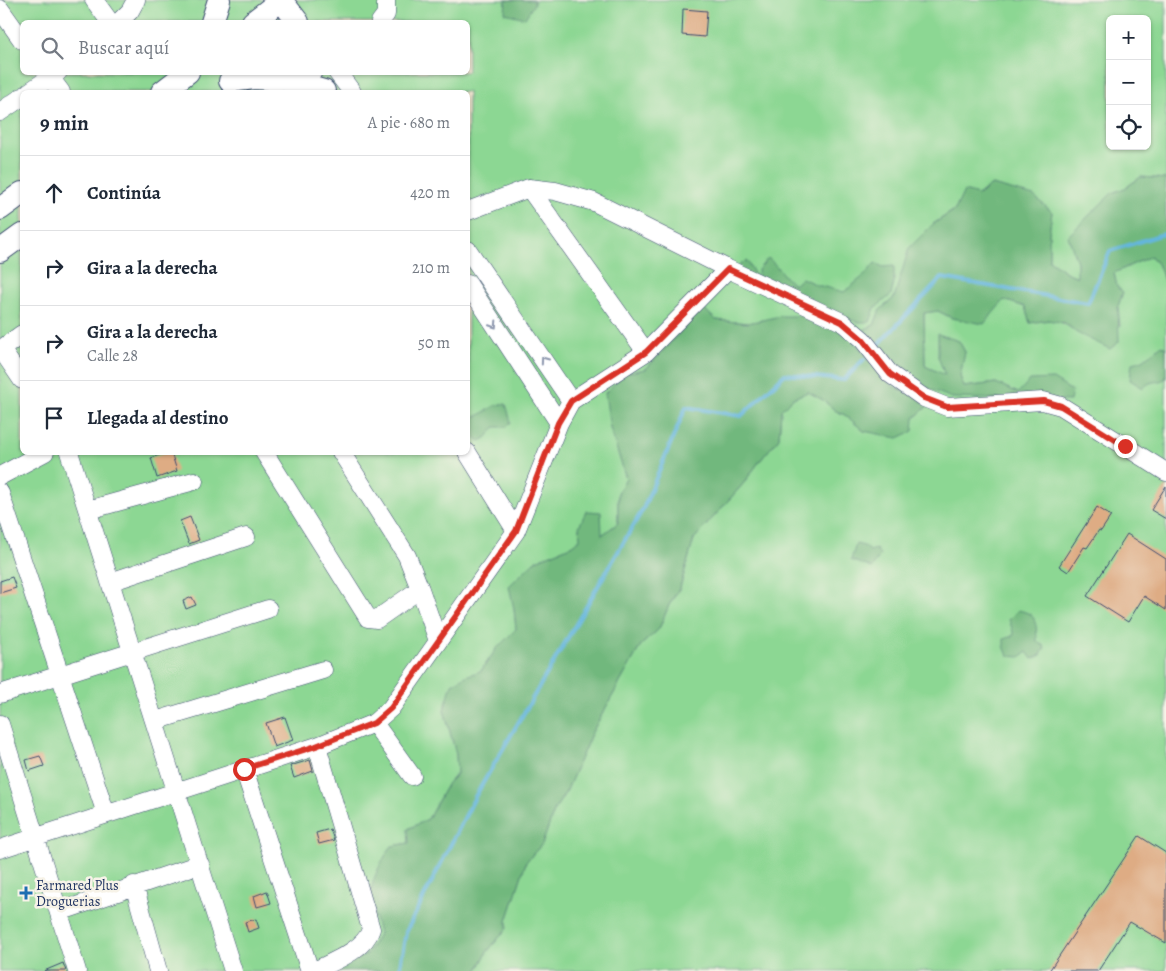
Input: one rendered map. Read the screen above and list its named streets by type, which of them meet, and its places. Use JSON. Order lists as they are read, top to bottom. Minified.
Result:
{"places":{"health":["Farmared Plus Droguerias"]},"page":{"map_buttons":["+","−"],"search":"Buscar aquí","heading":["9 min","A pie · 680 m"],"list":[["Continúa","420 m"],["Gira a la derecha","210 m"],["Gira a la derecha","Calle 28","50 m"],"Llegada al destino"]}}
